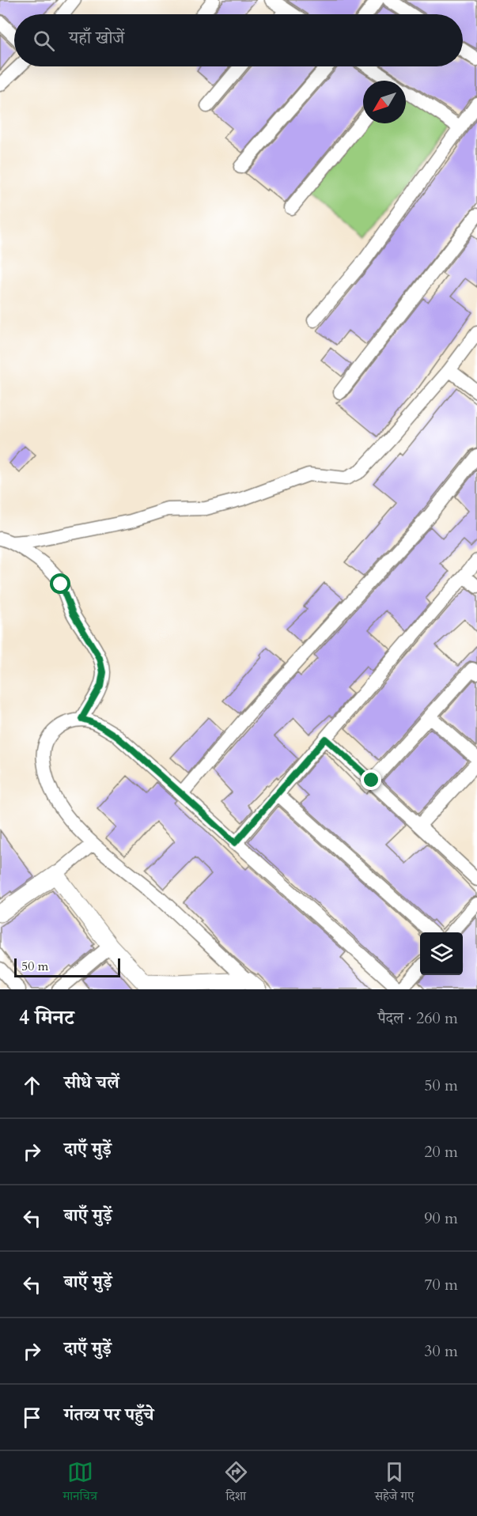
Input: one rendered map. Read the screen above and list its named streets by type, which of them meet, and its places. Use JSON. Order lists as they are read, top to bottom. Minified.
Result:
{"scale_bar":"50 m","north":"bottom left","page":{"search":"यहाँ खोजें","scale":"50 m","heading":["4 मिनट","पैदल · 260 m"],"list":[["सीधे चलें","50 m"],["दाएँ मुड़ें","20 m"],["बाएँ मुड़ें","90 m"],["बाएँ मुड़ें","70 m"],["दाएँ मुड़ें","30 m"],"गंतव्य पर पहुँचे"],"nav":["मानचित्र","दिशा","सहेजे गए"]}}
